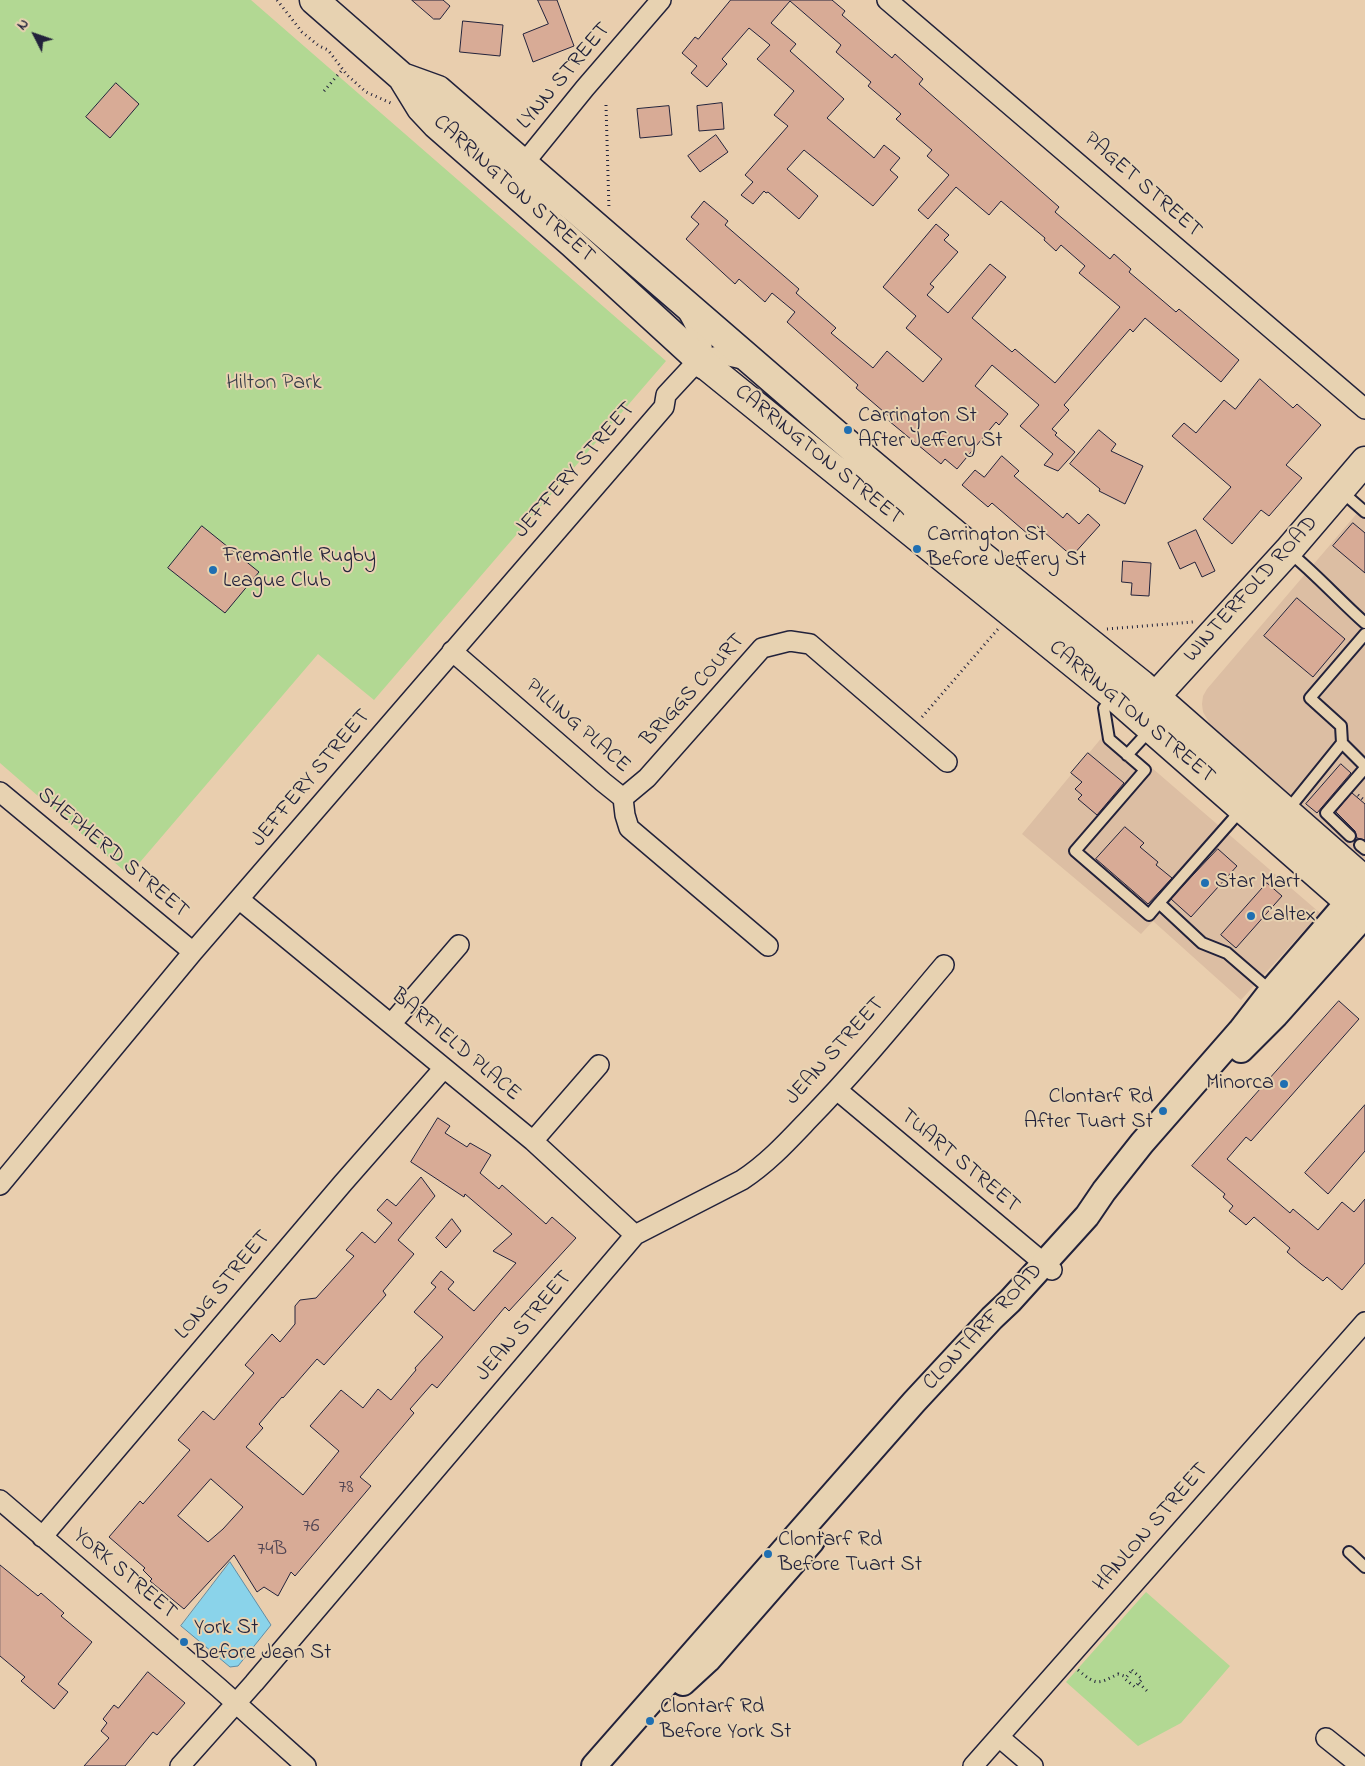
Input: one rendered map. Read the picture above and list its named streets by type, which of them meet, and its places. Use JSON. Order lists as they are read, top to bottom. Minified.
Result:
{"streets":{"main road":["CARRINGTON STREET","WINTERFOLD ROAD"],"street":["LYNN STREET","PAGET STREET","JEFFERY STREET","BRIGGS COURT","PILLING PLACE","SHEPHERD STREET","BARFIELD PLACE","JEAN STREET","TUART STREET","LONG STREET","CLONTARF ROAD","HANLON STREET","YORK STREET"]},"crossings":[["LYNN STREET","CARRINGTON STREET"],["CARRINGTON STREET","JEFFERY STREET"],["CARRINGTON STREET","WINTERFOLD ROAD"],["CARRINGTON STREET","CLONTARF ROAD"],["JEFFERY STREET","PILLING PLACE"],["JEFFERY STREET","SHEPHERD STREET"],["JEFFERY STREET","BARFIELD PLACE"],["BRIGGS COURT","PILLING PLACE"],["BARFIELD PLACE","JEAN STREET"],["BARFIELD PLACE","LONG STREET"],["JEAN STREET","TUART STREET"],["JEAN STREET","YORK STREET"],["TUART STREET","CLONTARF ROAD"],["LONG STREET","YORK STREET"]],"parks":["Hilton Park"],"places":["Carrington St After Jeffery St","Carrington St Before Jeffery St","Fremantle Rugby League Club","Star Mart","Caltex","Minorca","Clontarf Rd After Tuart St","Clontarf Rd Before Tuart St","York St Before Jean St","Clontarf Rd Before York St"],"house_numbers":["78","76","74B"],"north":"top left"}
